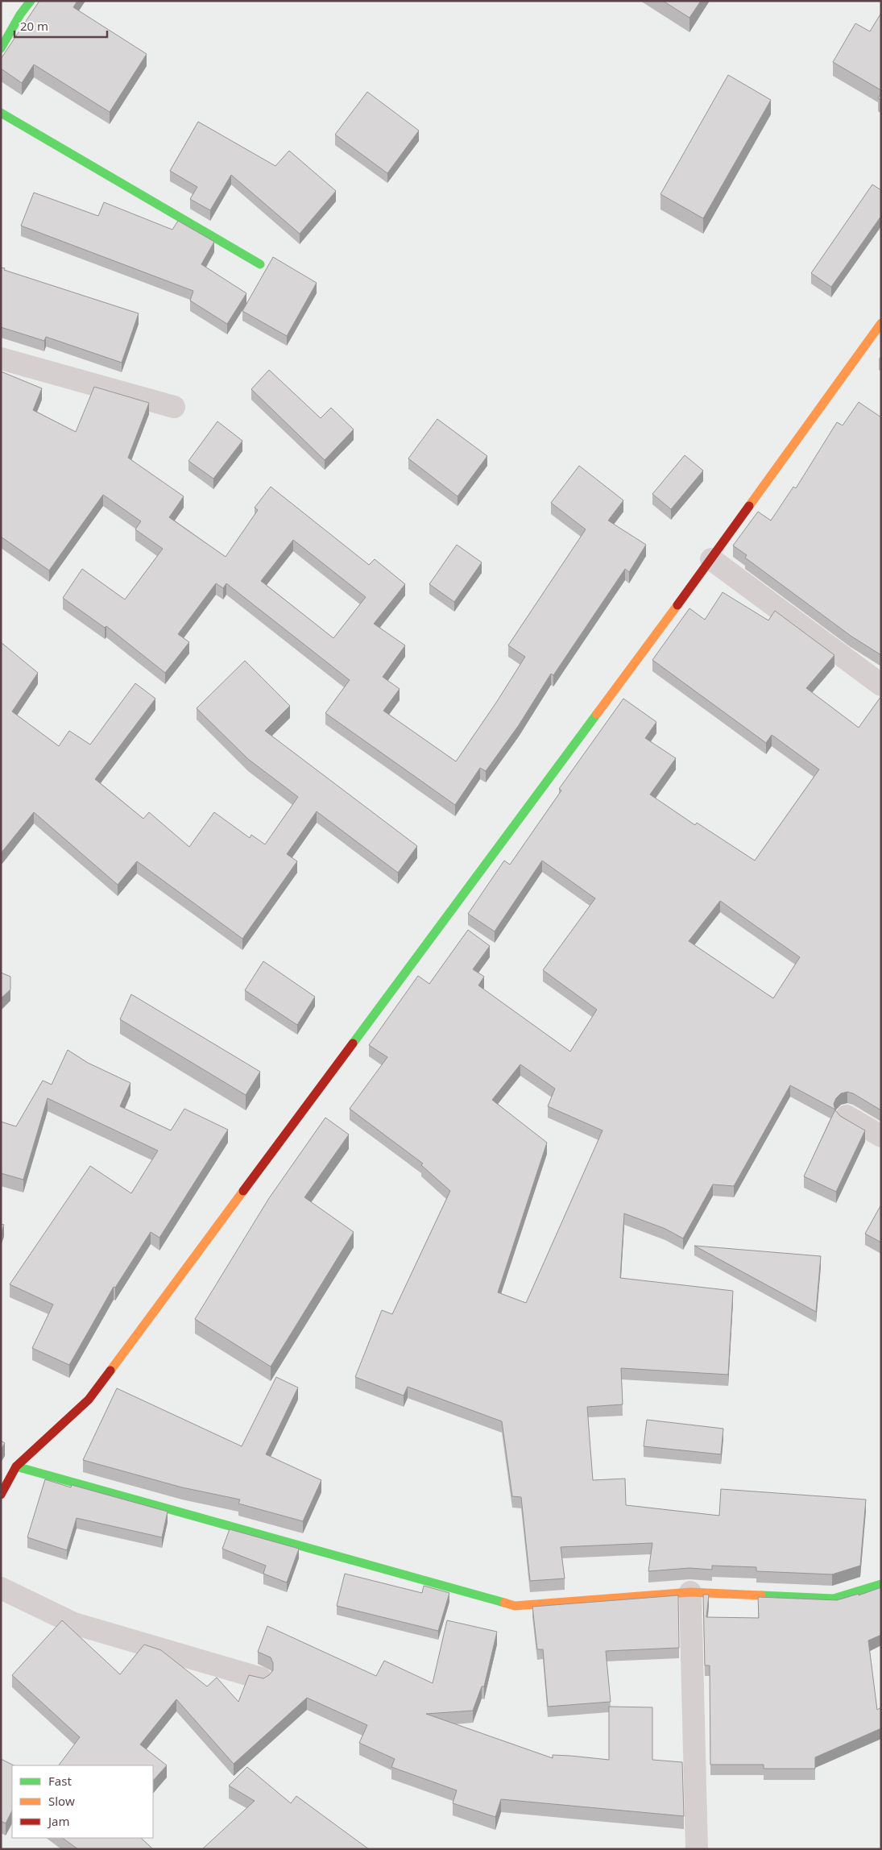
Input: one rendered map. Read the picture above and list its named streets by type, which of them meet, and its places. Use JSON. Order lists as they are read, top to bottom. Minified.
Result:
{"legend":["Fast","Slow","Jam"],"scale_bar":"20 m"}
